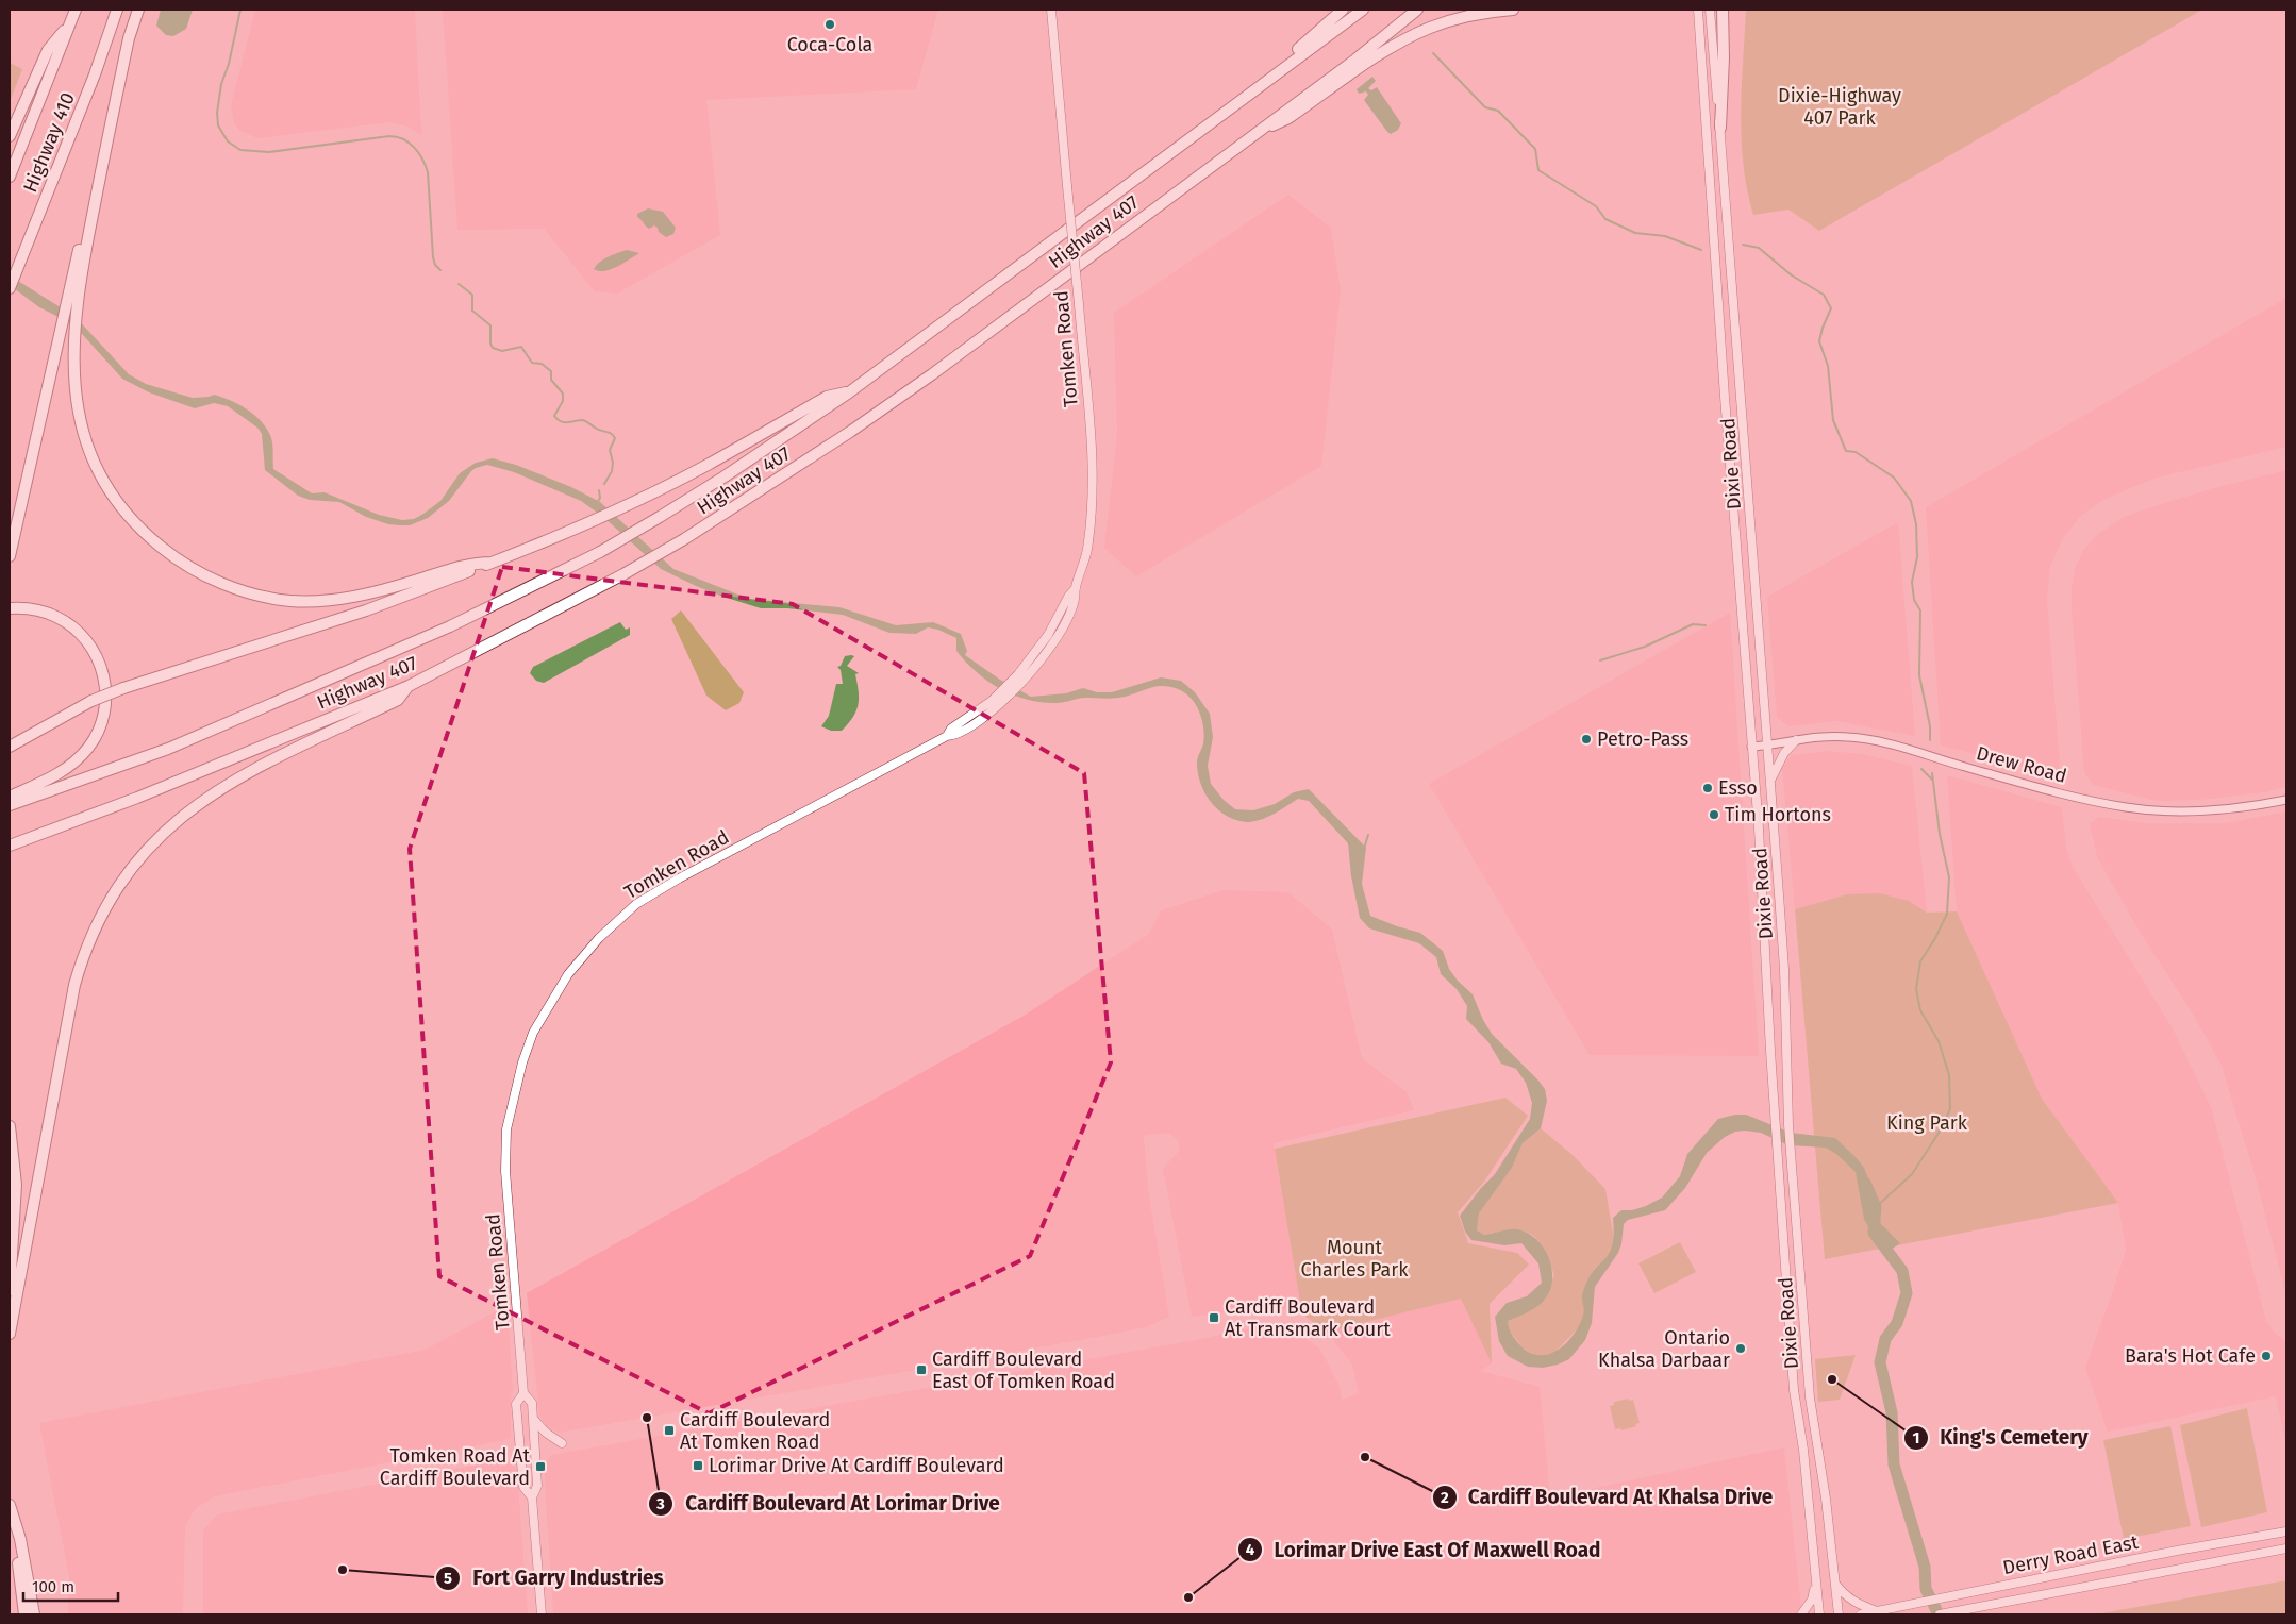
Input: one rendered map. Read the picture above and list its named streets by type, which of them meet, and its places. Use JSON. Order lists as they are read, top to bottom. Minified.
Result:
{"streets":{"highway":["Highway 410","Highway 407"],"main road":["Tomken Road","Dixie Road","Derry Road East"],"street":["Drew Road"]},"crossings":[["Dixie Road","Drew Road"]],"parks":["Dixie-Highway 407 Park","King Park","Mount Charles Park"],"places":{"other":["Coca-Cola","Petro-Pass","Esso","Tim Hortons","Ontario Khalsa Darbaar","Bara's Hot Cafe","King's Cemetery","Cardiff Boulevard At Lorimar Drive","Cardiff Boulevard At Khalsa Drive","Fort Garry Industries","Lorimar Drive East Of Maxwell Road"],"transit":["Cardiff Boulevard At Transmark Court","Cardiff Boulevard East Of Tomken Road","Cardiff Boulevard At Tomken Road","Lorimar Drive At Cardiff Boulevard","Tomken Road At Cardiff Boulevard"]},"scale_bar":"100 m"}
